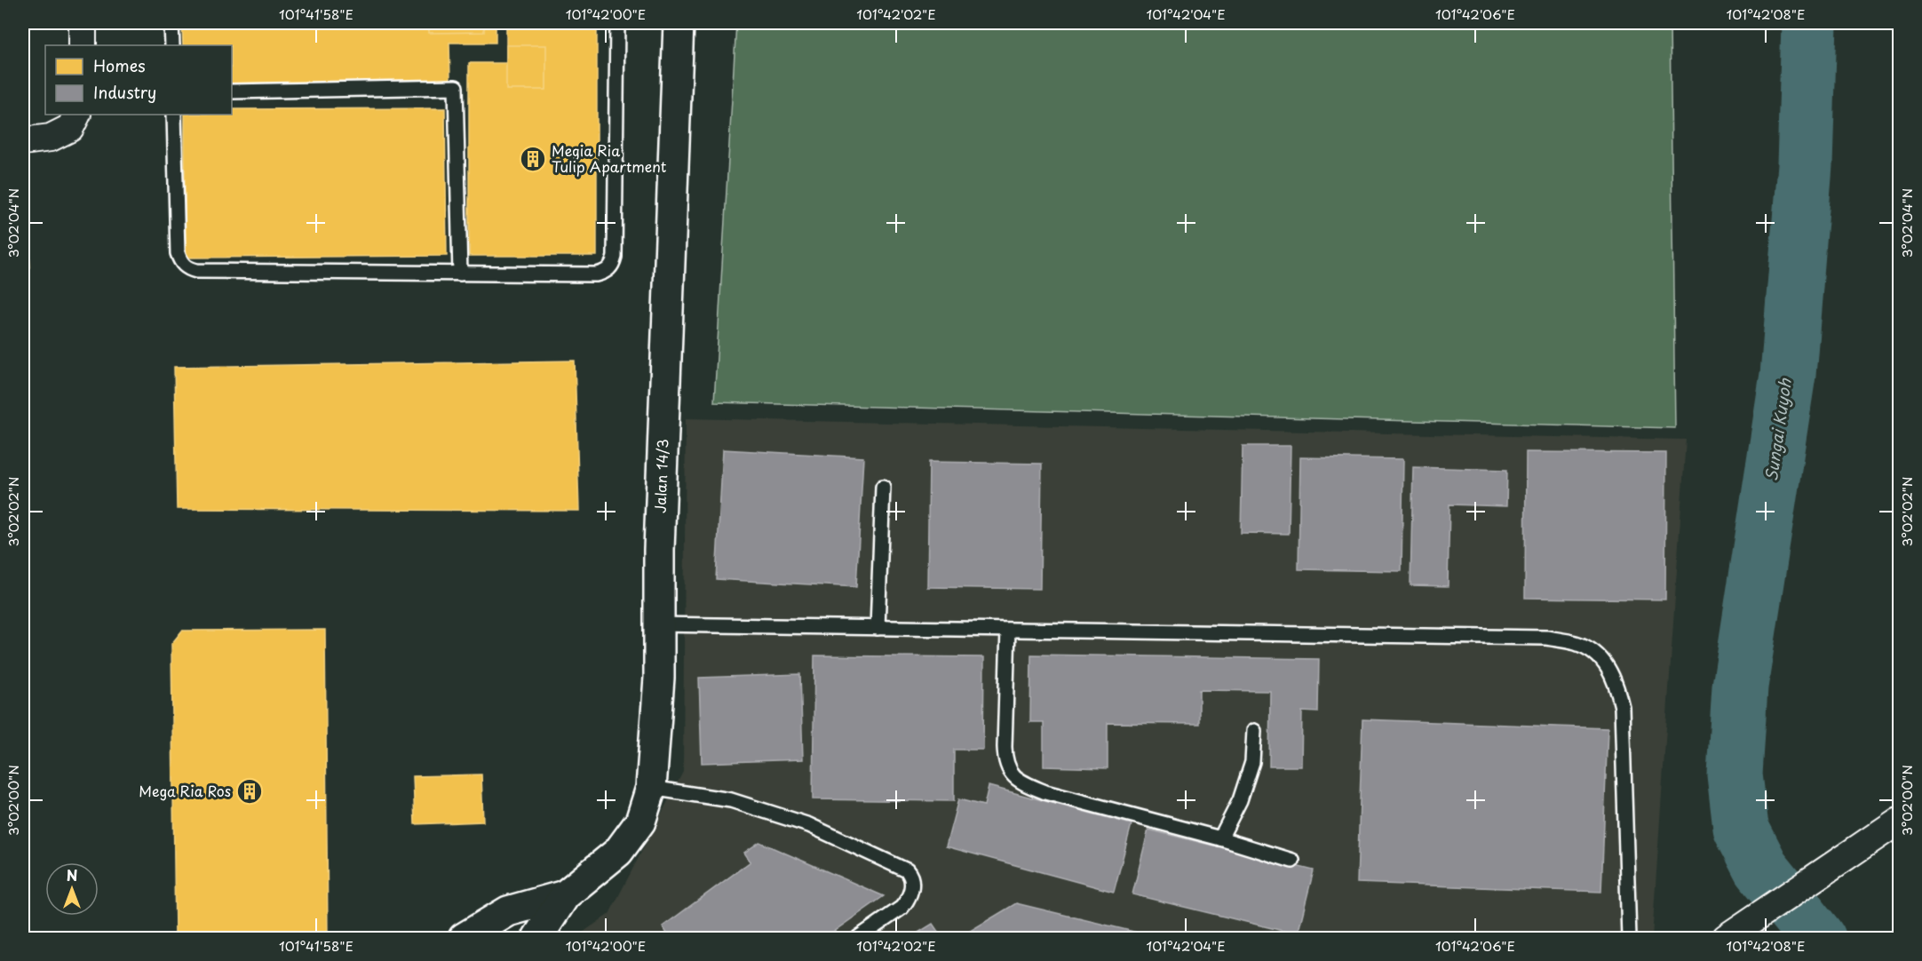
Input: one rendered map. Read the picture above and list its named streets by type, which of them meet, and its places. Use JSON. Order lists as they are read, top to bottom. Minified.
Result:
{"streets":{"street":["Jalan 14/3"]},"water":["Sungai Kuyoh"],"places":{"building":["Megia Ria Tulip Apartment","Mega Ria Ros"]},"legend":["Homes","Industry"],"north":"top","coordinates":["101°41'58\"E","101°42'00\"E","101°42'02\"E","101°42'04\"E","101°42'06\"E","101°42'08\"E","3°02'04\"N","3°02'02\"N","3°02'00\"N"]}
